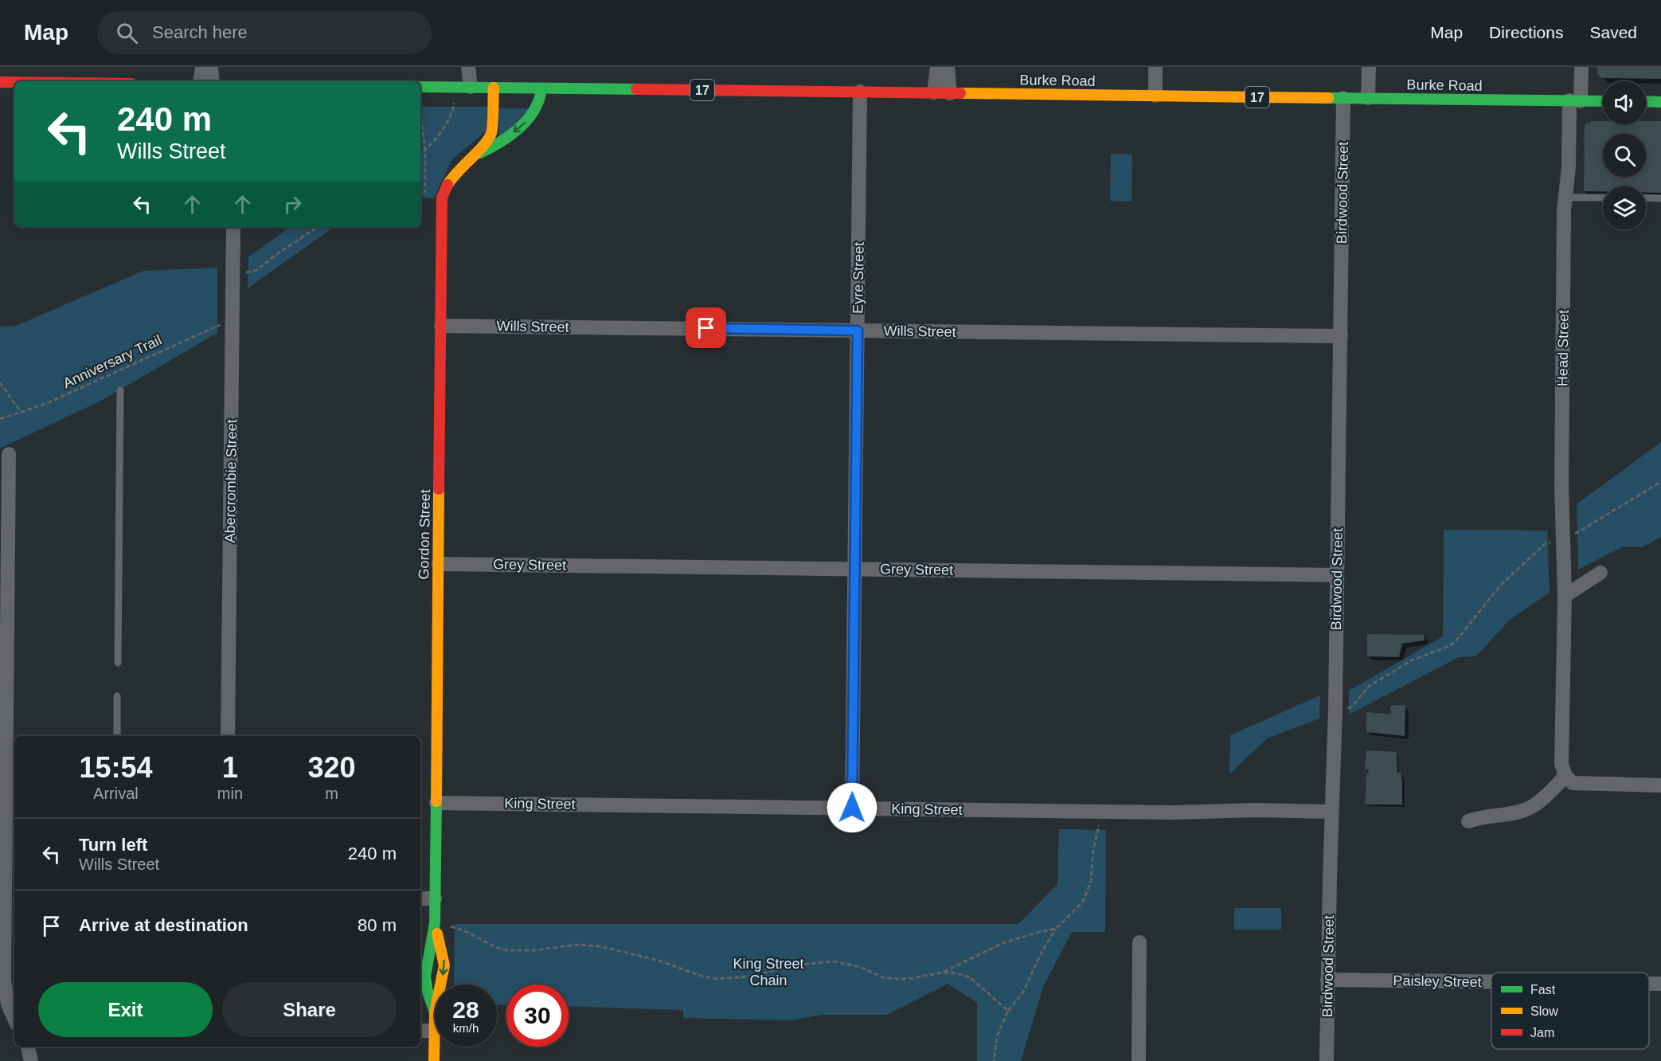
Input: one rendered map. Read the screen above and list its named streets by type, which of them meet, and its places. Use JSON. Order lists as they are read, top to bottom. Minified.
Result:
{"streets":{"main road":["Burke Road","17","Gordon Street"],"street":["Birdwood Street","Eyre Street","Wills Street","Head Street","Abercrombie Street","Grey Street","King Street","Paisley Street"],"path":["Anniversary Trail"]},"crossings":[["Burke Road","Birdwood Street"],["Burke Road","Eyre Street"],["Burke Road","Head Street"],["Burke Road","Gordon Street"],["Birdwood Street","Wills Street"],["Birdwood Street","Grey Street"],["Birdwood Street","King Street"],["Birdwood Street","Paisley Street"],["Eyre Street","Wills Street"],["Eyre Street","Grey Street"],["Eyre Street","King Street"],["Wills Street","Gordon Street"],["Anniversary Trail","Abercrombie Street"],["Gordon Street","Grey Street"],["Gordon Street","King Street"]],"parks":["King Street Chain"],"legend":["Fast","Slow","Jam"],"page":{"header":"Map","search":"Search here","nav":["Map","Directions","Saved"],"turn":["240 m","Wills Street"],"eta":["15:54","Arrival","1","min","320","m"],"list":[{"name":"Turn left","note":"Wills Street","value":"240 m"},{"name":"Arrive at destination","value":"80 m"}],"buttons":["Exit","Share"],"speed":"28 km/h","limit":"30"}}
